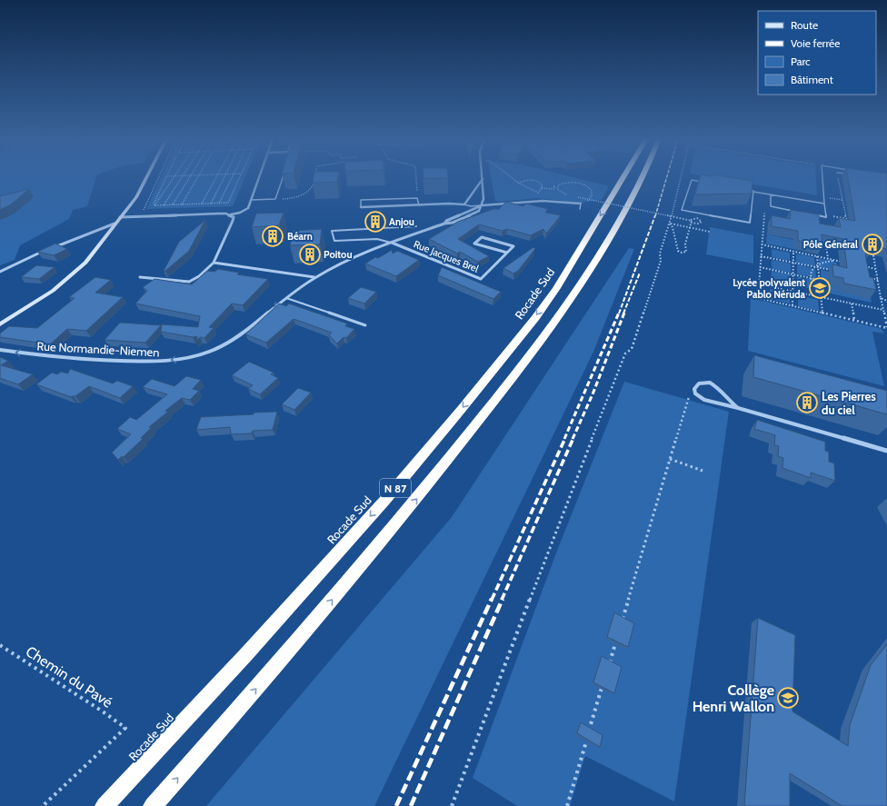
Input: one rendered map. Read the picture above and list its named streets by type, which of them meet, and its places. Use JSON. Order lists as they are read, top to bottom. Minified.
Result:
{"streets":{"highway":["Rocade Sud","N 87"],"street":["Rue Jacques Brel","Rue Normandie-Niemen"],"path":["Chemin du Pavé"]},"crossings":[["Rue Jacques Brel","Rue Normandie-Niemen"]],"one_way":["Rue Normandie-Niemen"],"places":{"building":["Anjou","Béarn","Pôle Général","Poitou","Les Pierres du ciel"],"school or university":["Lycée polyvalent Pablo Néruda","Collège Henri Wallon"]},"legend":["Route","Voie ferrée","Parc","Bâtiment"]}
